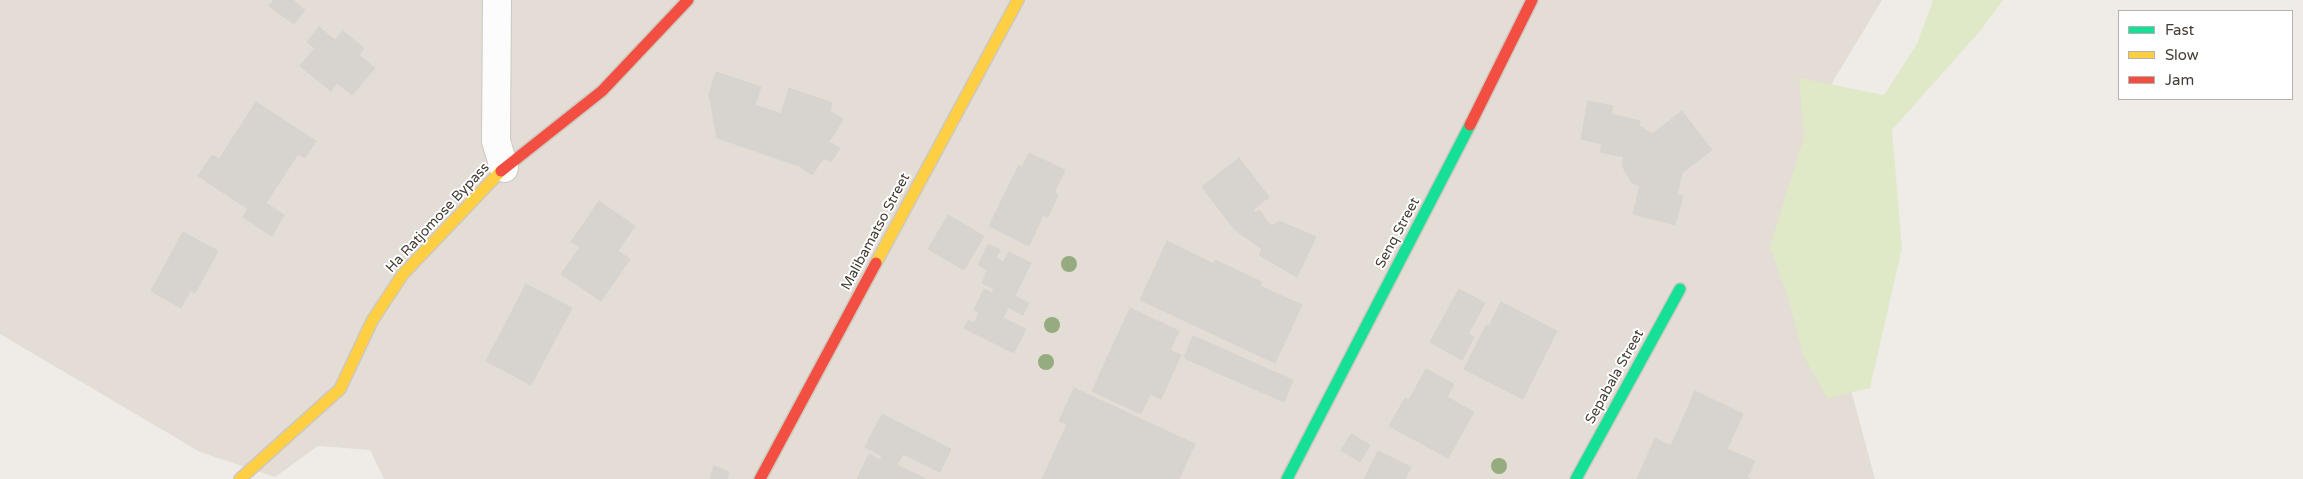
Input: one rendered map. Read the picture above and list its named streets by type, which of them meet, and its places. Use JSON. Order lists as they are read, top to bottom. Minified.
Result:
{"streets":{"street":["Ha Ratjomose Bypass","Malibamatso Street","Senq Street","Sepabala Street"]},"legend":["Fast","Slow","Jam"]}
